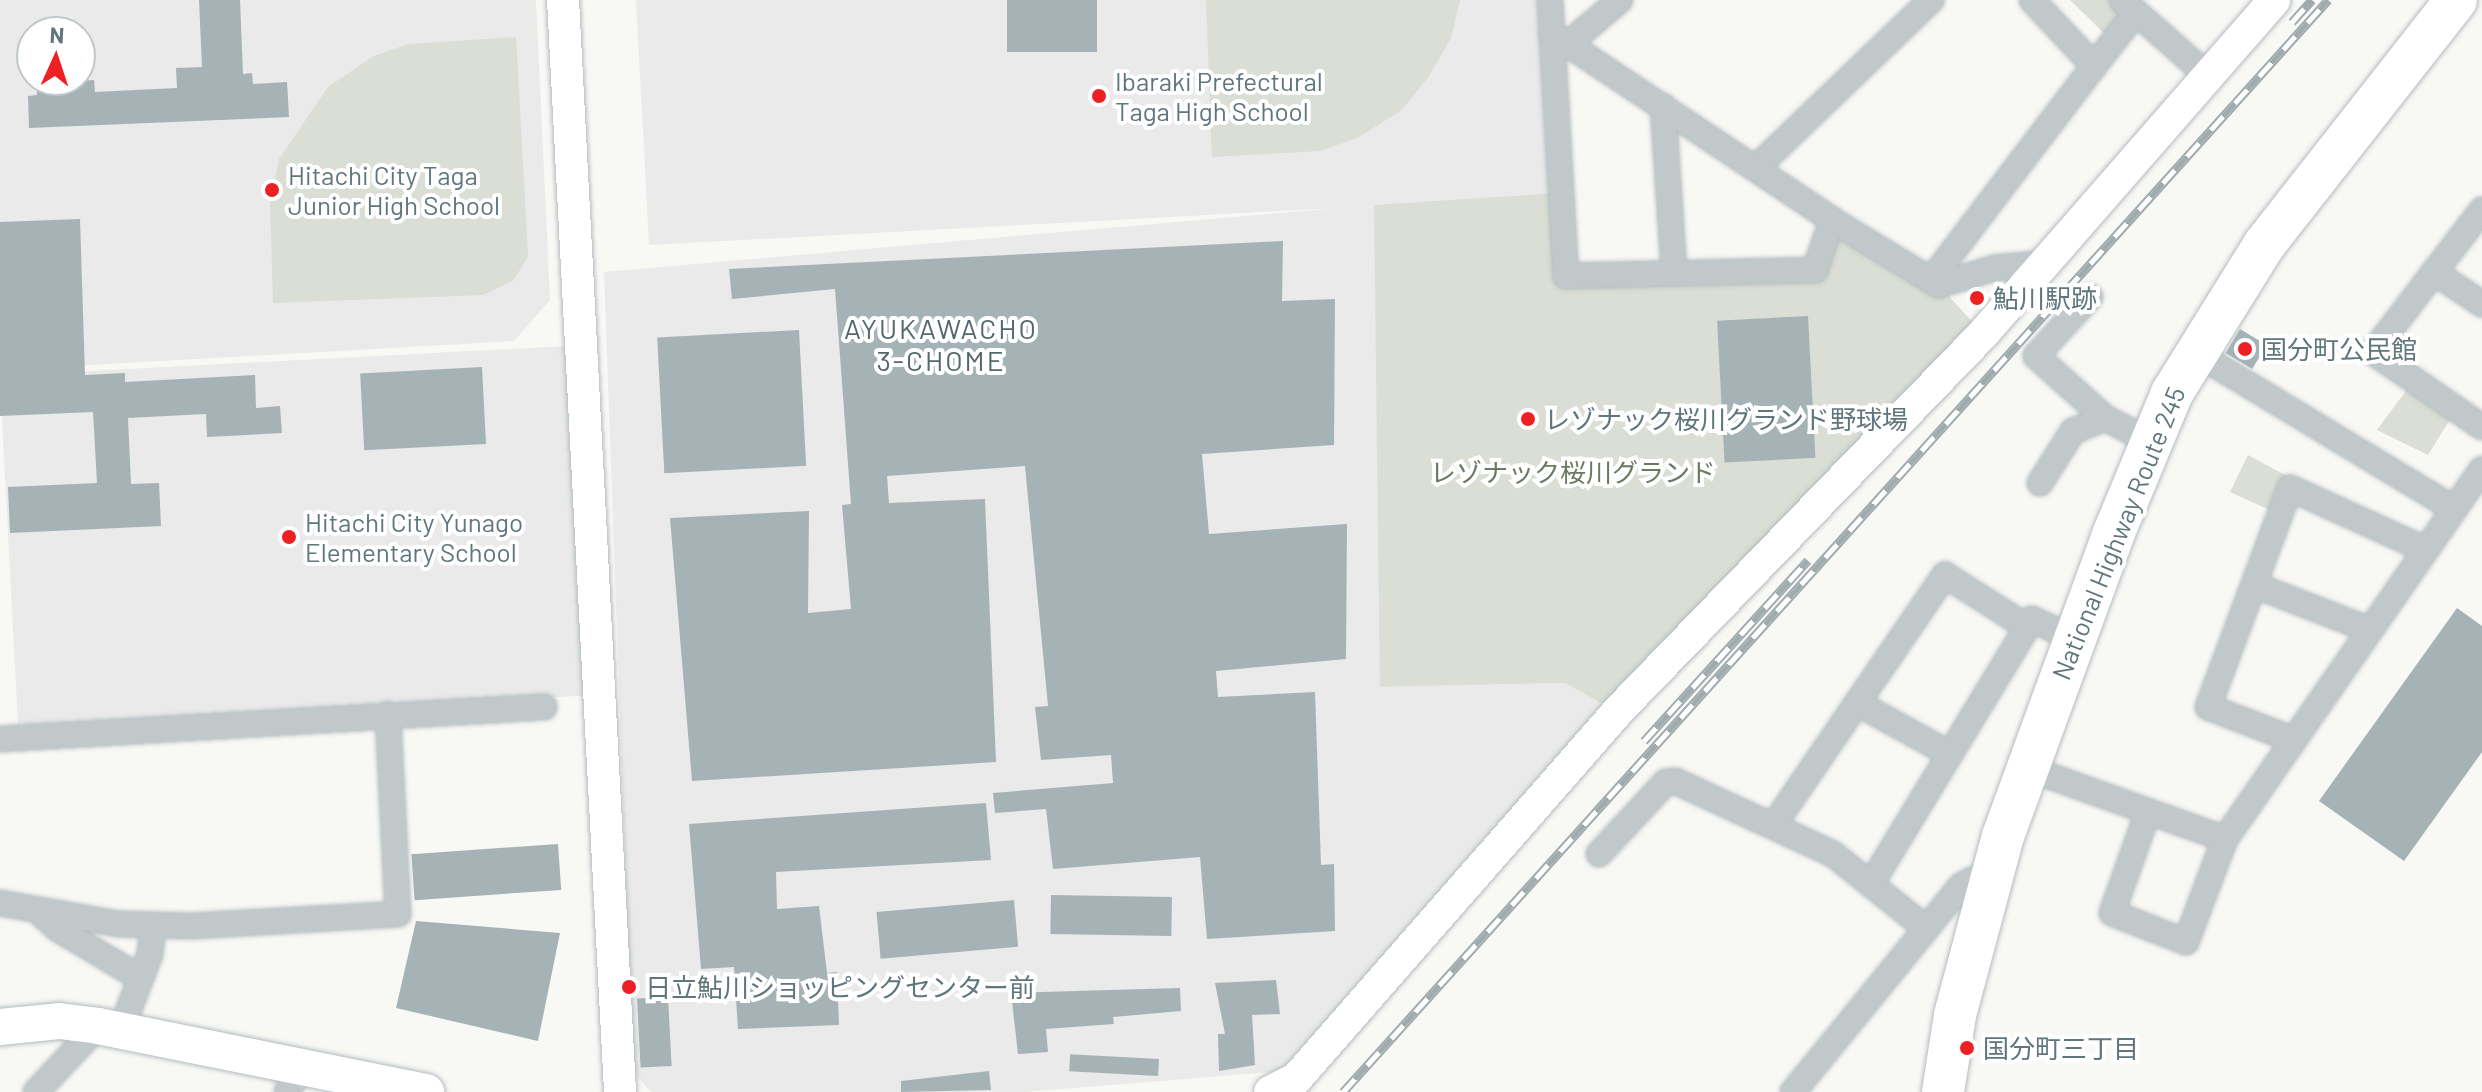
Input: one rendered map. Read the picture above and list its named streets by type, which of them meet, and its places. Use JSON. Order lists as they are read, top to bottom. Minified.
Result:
{"streets":{"highway":["National Highway Route 245"]},"districts":["AYUKAWACHO 3-CHOME"],"parks":["レゾナック桜川グランド"],"places":["Ibaraki Prefectural Taga High School","Hitachi City Taga Junior High School","鮎川駅跡","国分町公民館","レゾナック桜川グランド野球場","Hitachi City Yunago Elementary School","日立鮎川ショッピングセンター前","国分町三丁目"],"north":"top"}
